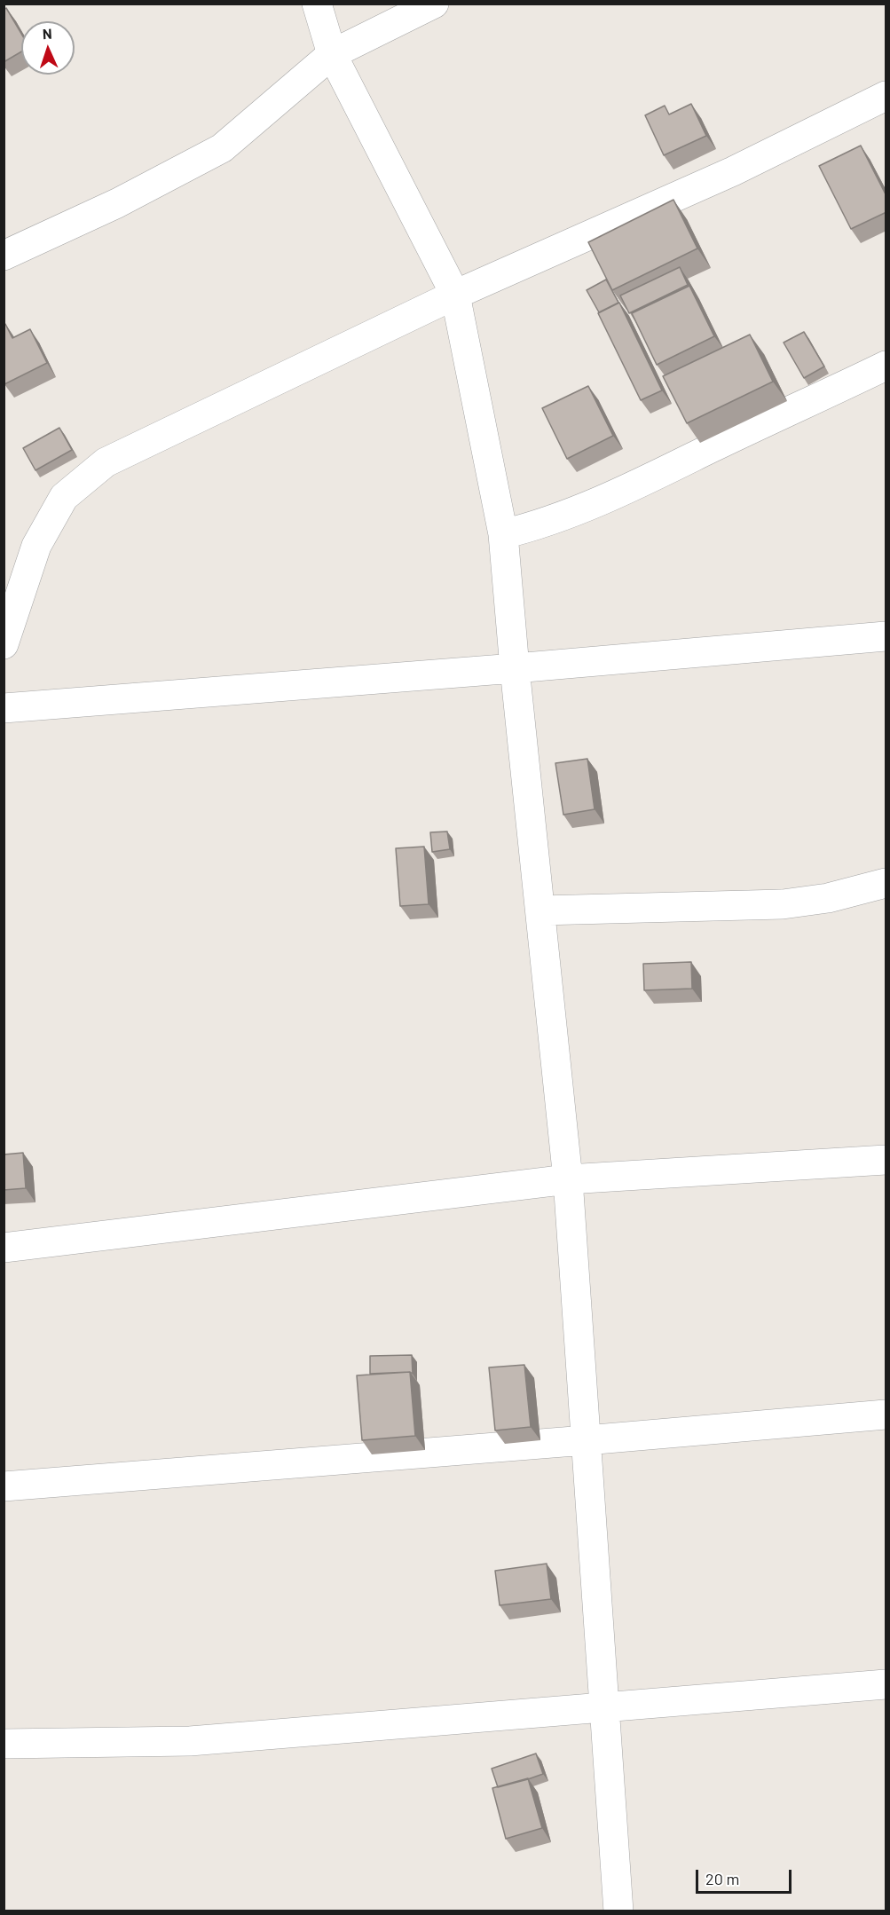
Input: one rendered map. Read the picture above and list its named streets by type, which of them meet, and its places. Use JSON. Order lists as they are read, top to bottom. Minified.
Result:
{"scale_bar":"20 m","north":"top"}
